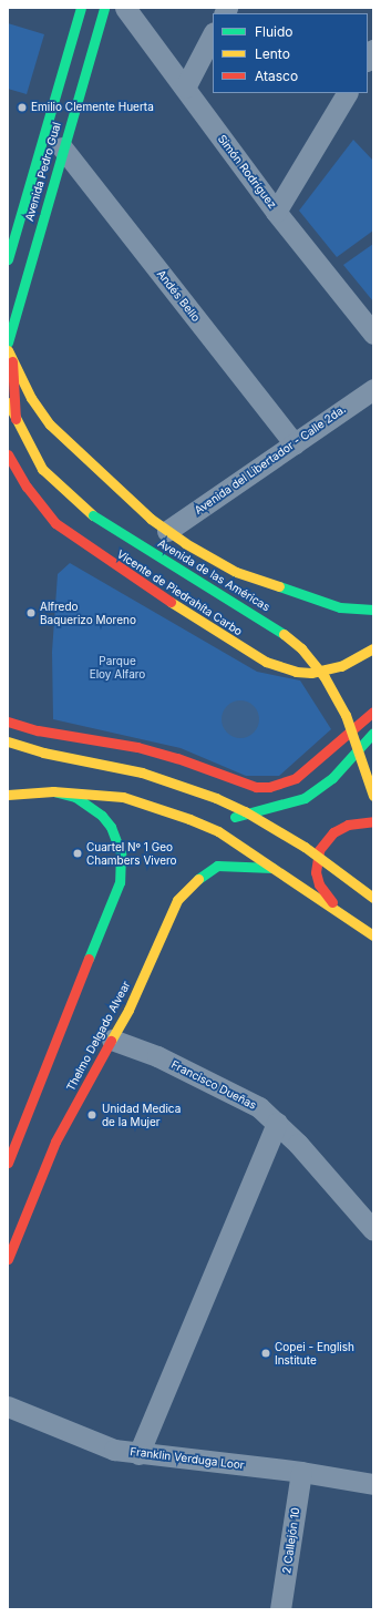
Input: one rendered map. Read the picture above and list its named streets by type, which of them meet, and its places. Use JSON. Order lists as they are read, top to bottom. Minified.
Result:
{"streets":{"main road":["Avenida Pedro Gual","Avenida de las Américas","Vicente de Piedrahíta Carbo","Thelmo Delgado Alvear"],"street":["Simón Rodríguez","Andés Bello","Avenida del Libertador - Calle 2da.","Francisco Dueñas","Franklin Verduga Loor","2 Callejón 10"]},"crossings":[["Avenida Pedro Gual","Andés Bello"],["Andés Bello","Avenida del Libertador - Calle 2da."],["Thelmo Delgado Alvear","Francisco Dueñas"],["Franklin Verduga Loor","2 Callejón 10"]],"parks":["Parque Eloy Alfaro"],"places":["Emilio Clemente Huerta","Alfredo Baquerizo Moreno","Cuartel Nº 1 Geo Chambers Vivero","Unidad Medica de la Mujer","Copei - English Institute"],"legend":["Fluido","Lento","Atasco"]}
